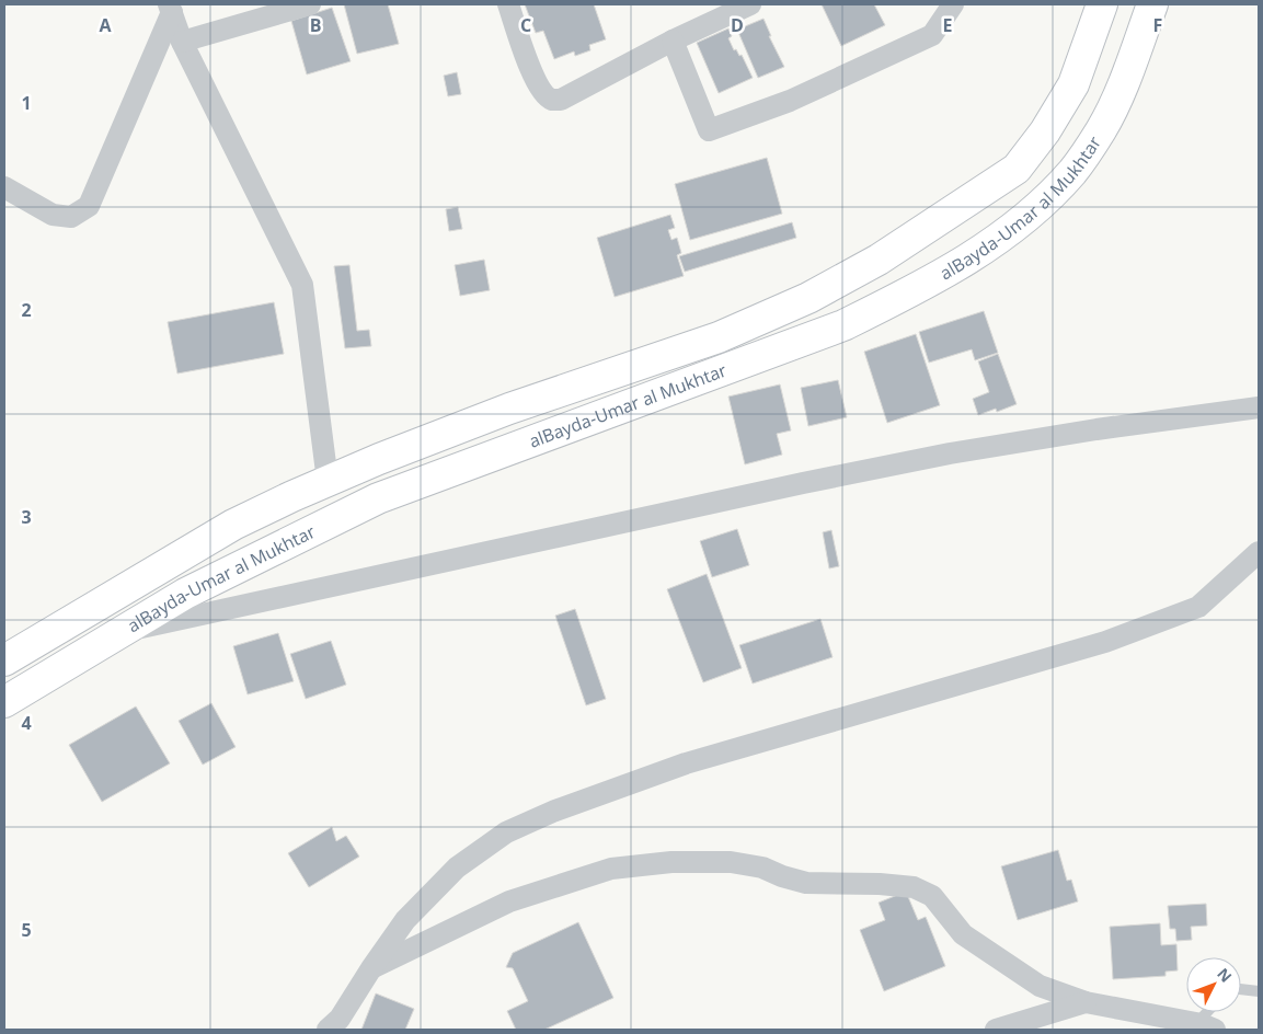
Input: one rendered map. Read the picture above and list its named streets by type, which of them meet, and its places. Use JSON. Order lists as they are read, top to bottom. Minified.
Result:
{"streets":{"main road":["alBayda-Umar al Mukhtar"]},"north":"top right","grid":{"columns":["A","B","C","D","E","F"],"rows":["1","2","3","4","5"]}}
